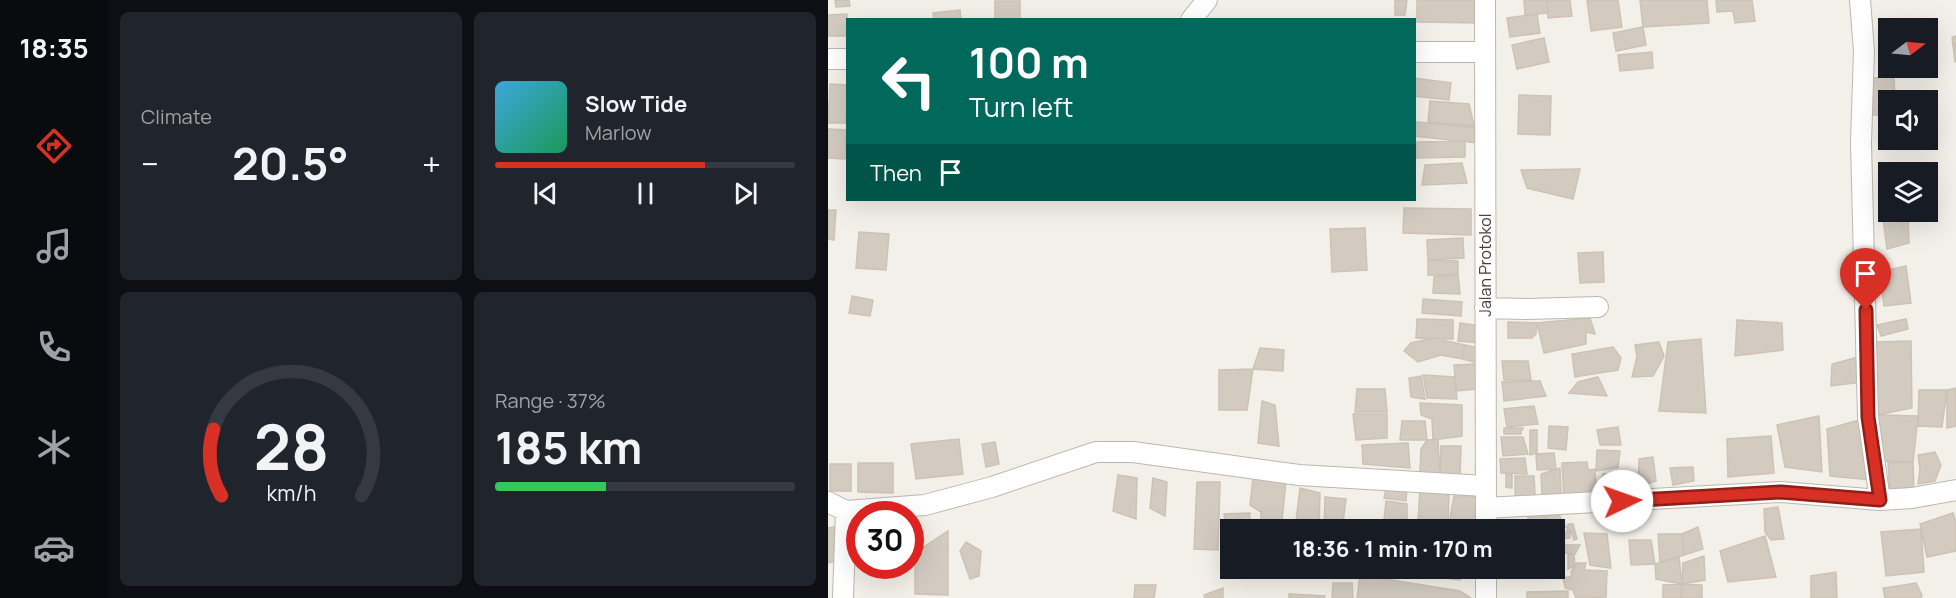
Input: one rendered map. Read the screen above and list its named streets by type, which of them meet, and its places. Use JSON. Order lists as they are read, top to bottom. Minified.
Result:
{"streets":{"street":["Jalan Protokol"]},"north":"right","page":{"tabs":"18:35","tile":["Climate",["Range · 37%","185 km"]],"turn":["100 m","Turn left"],"song":["Slow Tide","Marlow"],"heat":["−","20.5°","+"],"then":"Then","limit":"30","trip":"18:36 · 1 min · 170 m","gauge":["28","km/h"]}}
